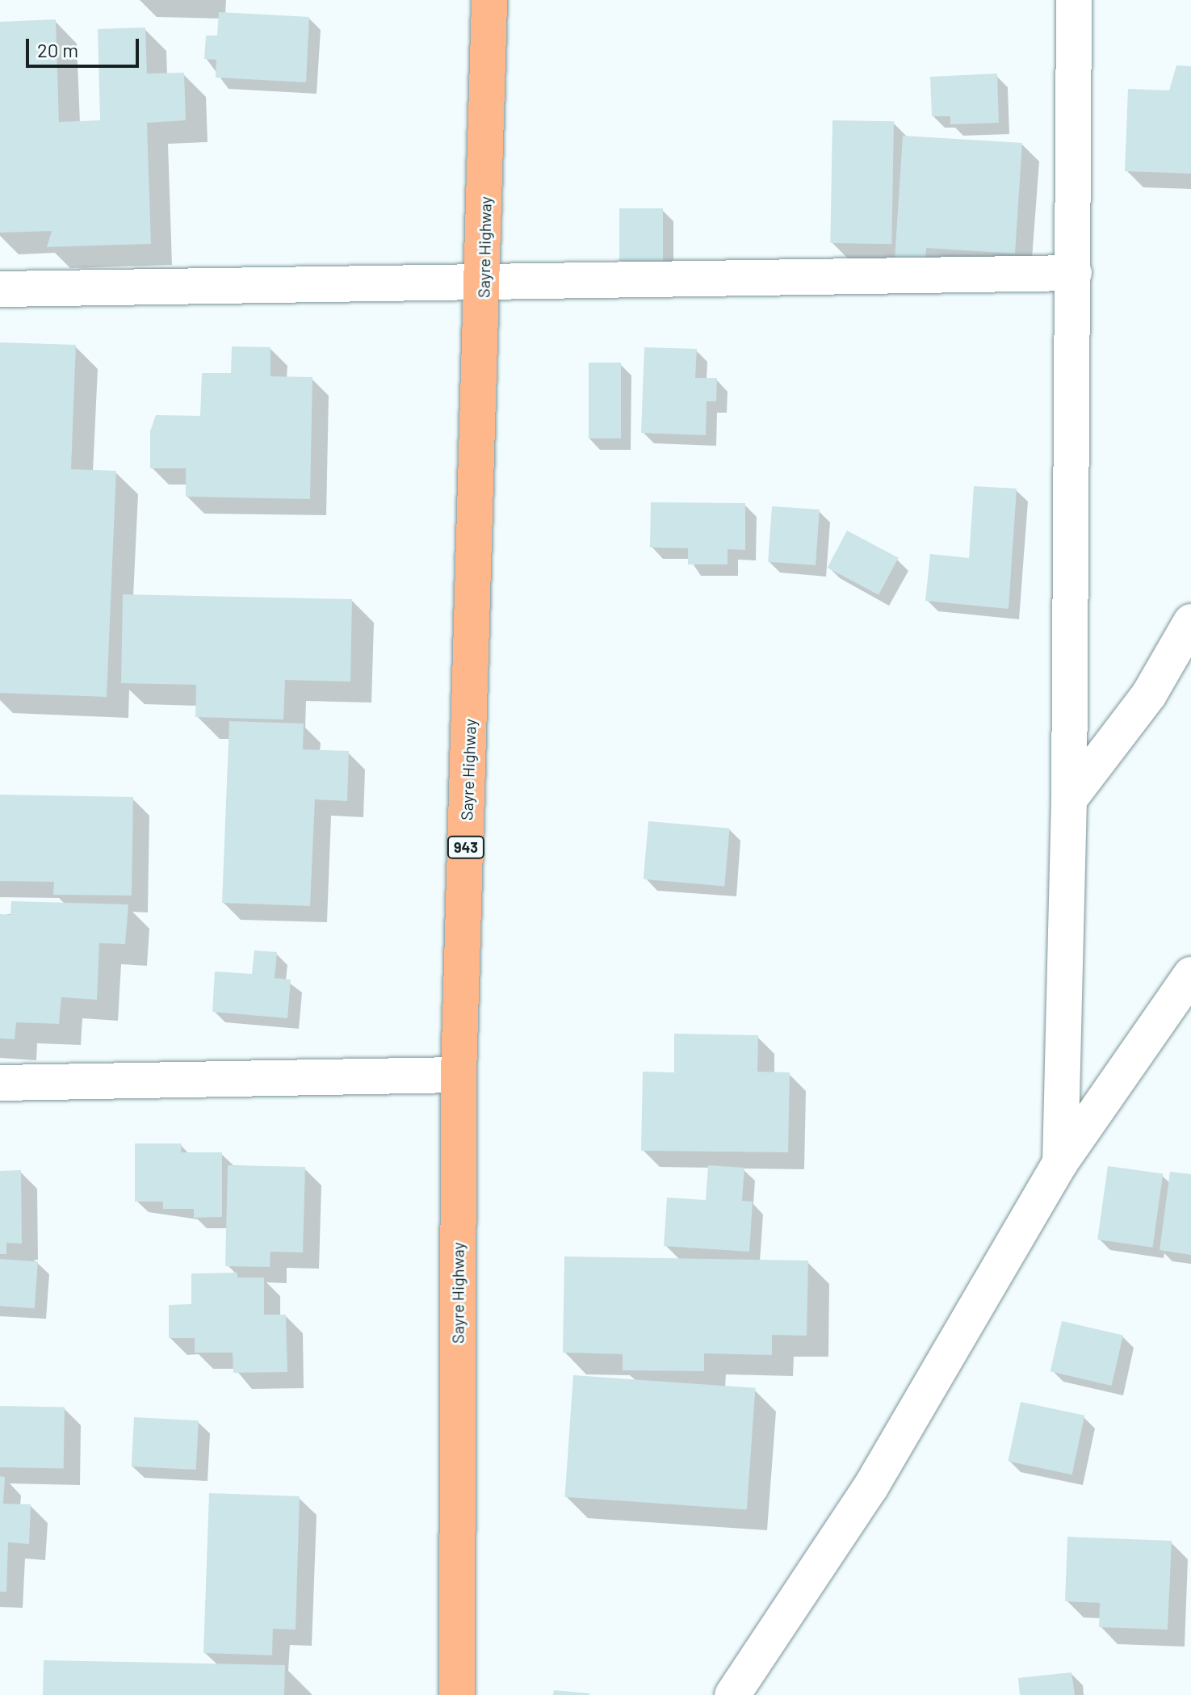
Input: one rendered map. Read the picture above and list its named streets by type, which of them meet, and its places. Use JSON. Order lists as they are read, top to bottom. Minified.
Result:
{"streets":{"highway":["Sayre Highway","943"]},"scale_bar":"20 m"}
